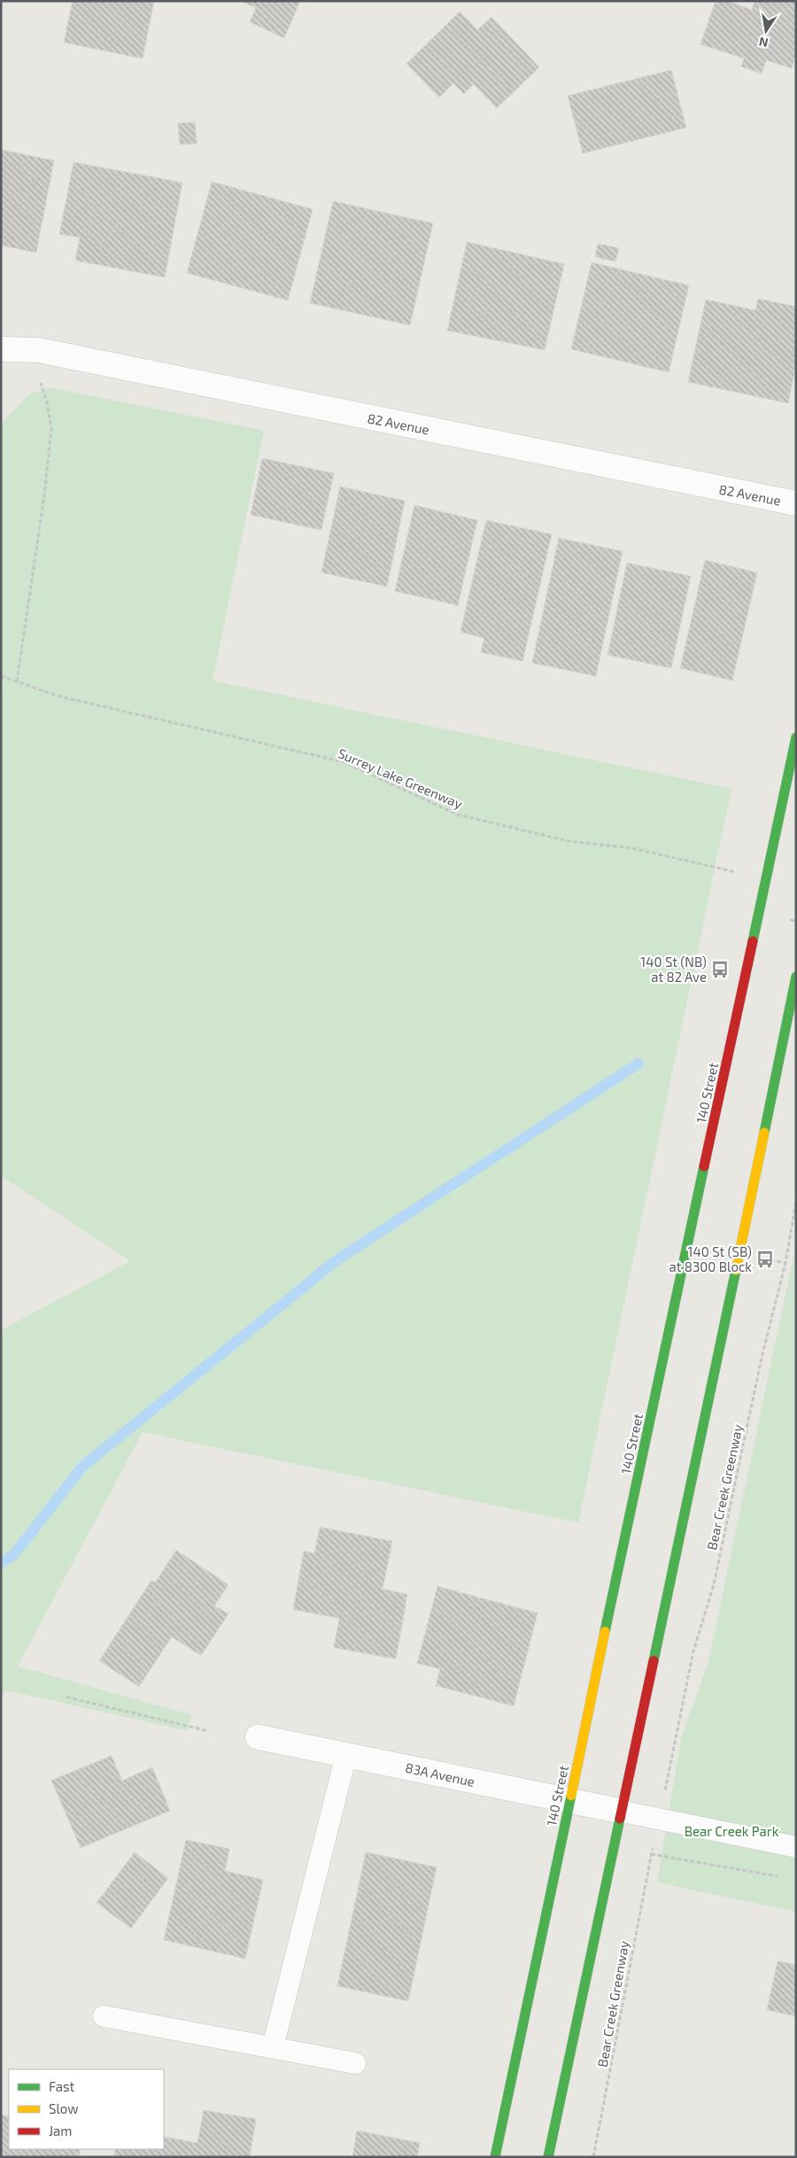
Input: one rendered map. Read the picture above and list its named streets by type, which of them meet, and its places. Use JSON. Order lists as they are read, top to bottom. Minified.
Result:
{"streets":{"main road":["140 Street"],"street":["82 Avenue","83A Avenue"],"path":["Surrey Lake Greenway","Bear Creek Greenway"]},"crossings":[["140 Street","83A Avenue"]],"parks":["Bear Creek Park"],"places":{"bus stop":["140 St (NB) at 82 Ave","140 St (SB) at 8300 Block"]},"legend":["Fast","Slow","Jam"],"north":"bottom"}
